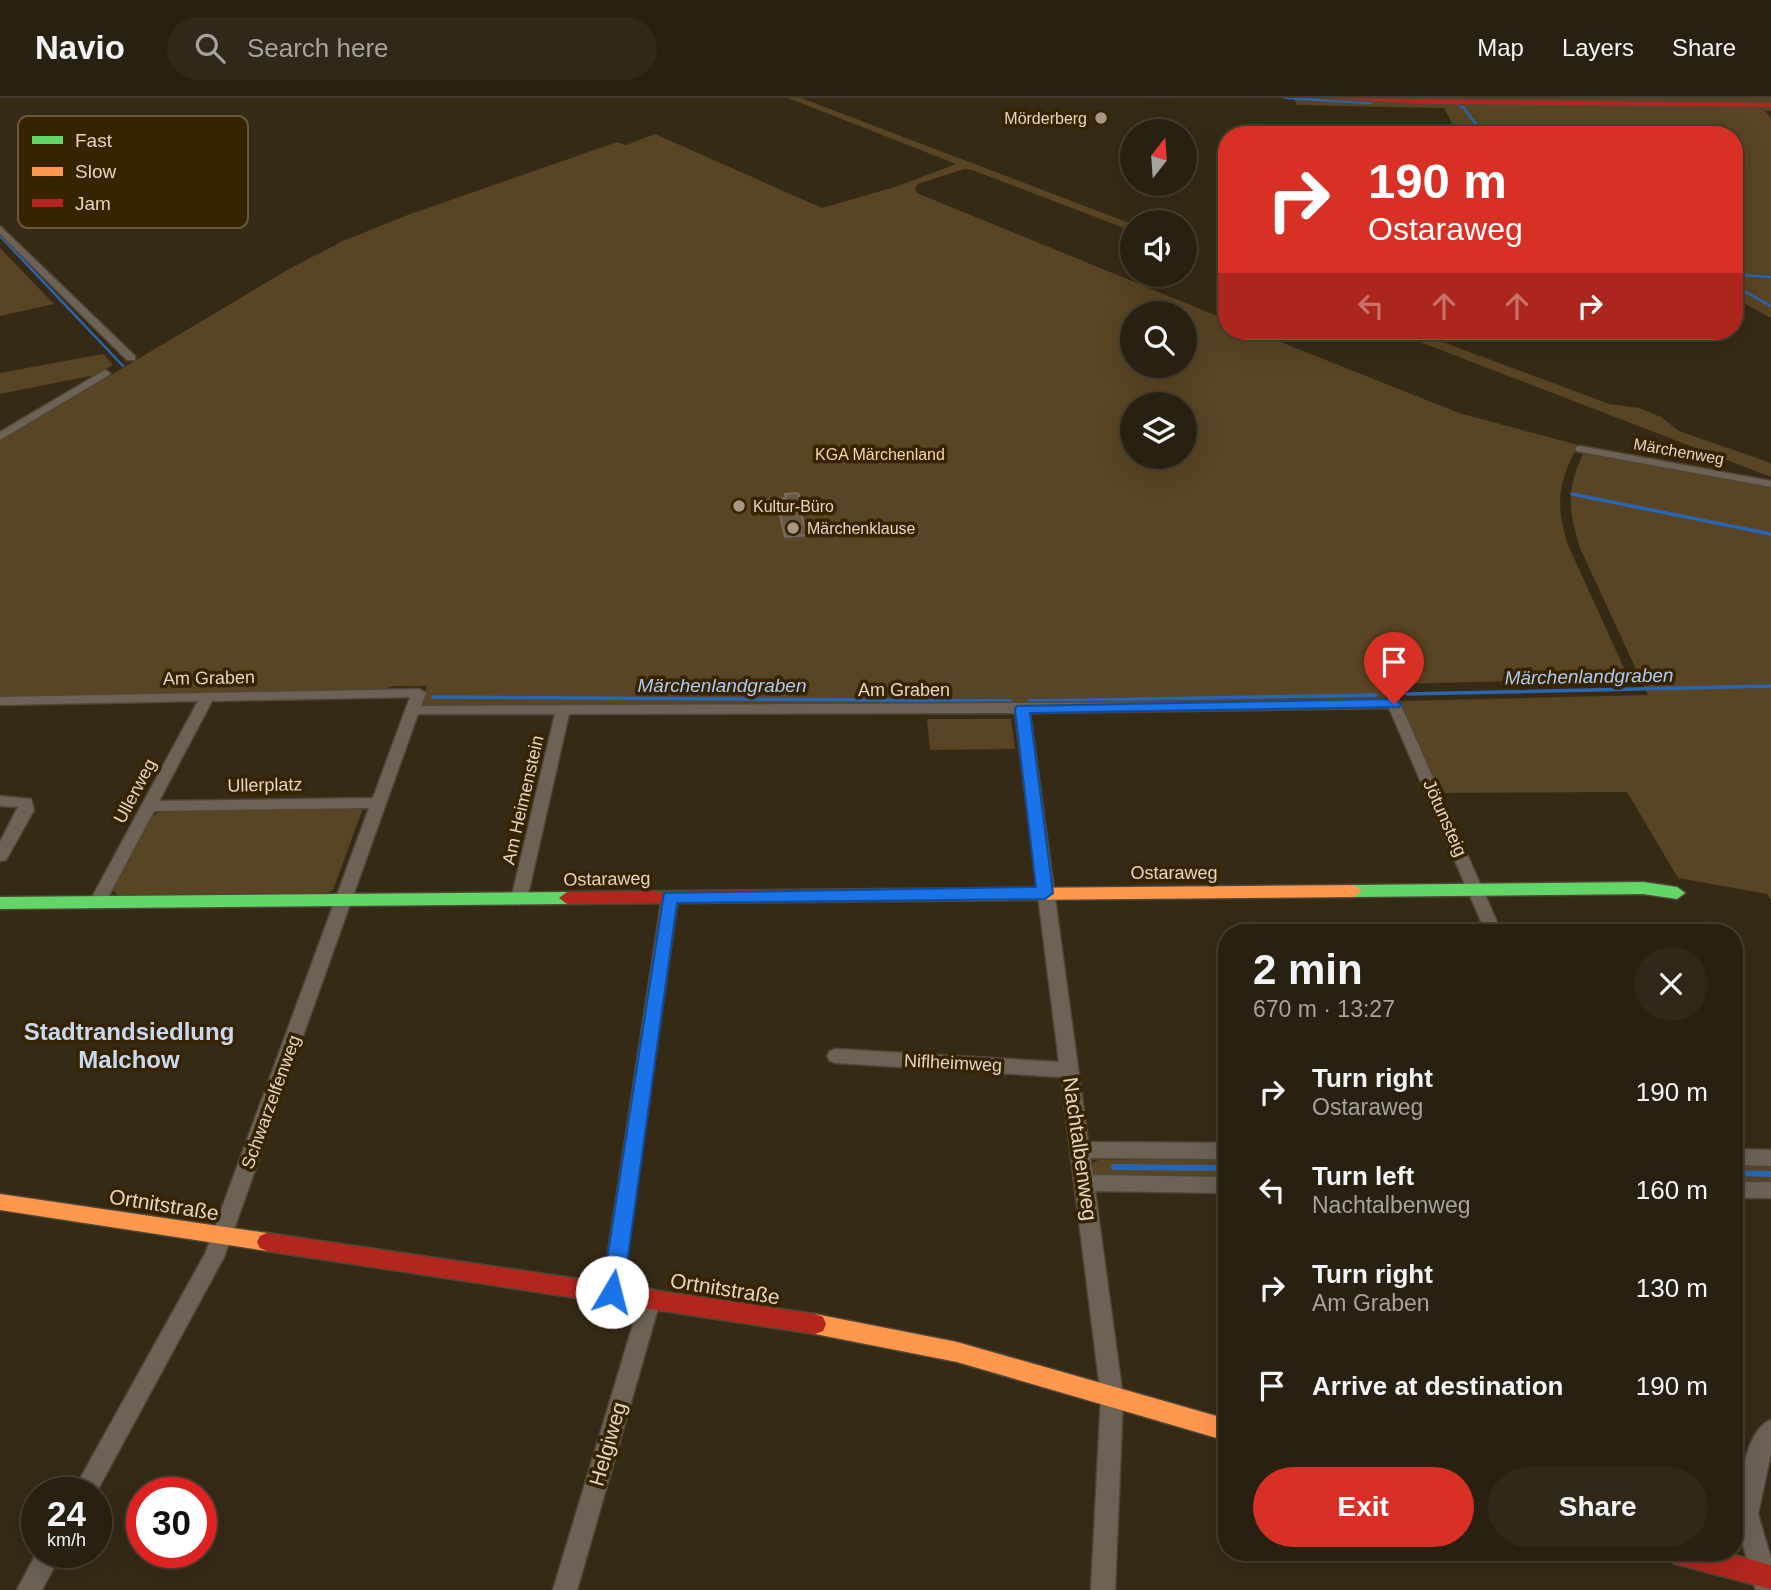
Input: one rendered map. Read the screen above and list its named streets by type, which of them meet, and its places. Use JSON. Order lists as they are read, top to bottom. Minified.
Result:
{"streets":{"street":["Märchenweg","Am Graben","Ullerplatz","Ullerweg","Am Heimenstein","Jötunsteig","Ostaraweg","Niflheimweg","Schwarzelfenweg","Nachtalbenweg","Ortnitstraße","Helgiweg"]},"crossings":[["Am Graben","Ullerweg"],["Am Graben","Am Heimenstein"],["Am Graben","Jötunsteig"],["Am Graben","Schwarzelfenweg"],["Am Graben","Nachtalbenweg"],["Ullerplatz","Ullerweg"],["Ullerplatz","Schwarzelfenweg"],["Ullerweg","Ostaraweg"],["Am Heimenstein","Ostaraweg"],["Jötunsteig","Ostaraweg"],["Ostaraweg","Schwarzelfenweg"],["Ostaraweg","Nachtalbenweg"],["Niflheimweg","Nachtalbenweg"],["Schwarzelfenweg","Ortnitstraße"],["Nachtalbenweg","Ortnitstraße"],["Ortnitstraße","Helgiweg"]],"districts":["Stadtrandsiedlung Malchow"],"water":["Märchenlandgraben"],"parks":["KGA Märchenland"],"places":["Mörderberg","Kultur-Büro","Märchenklause"],"legend":["Fast","Slow","Jam"],"north":"top","page":{"header":"Navio","search":"Search here","nav":["Map","Layers","Share"],"turn":["190 m","Ostaraweg"],"heading":["2 min","670 m · 13:27"],"list":[{"name":"Turn right","note":"Ostaraweg","value":"190 m"},{"name":"Turn left","note":"Nachtalbenweg","value":"160 m"},{"name":"Turn right","note":"Am Graben","value":"130 m"},{"name":"Arrive at destination","value":"190 m"}],"buttons":["Exit","Share"],"speed":"24 km/h","limit":"30"}}
